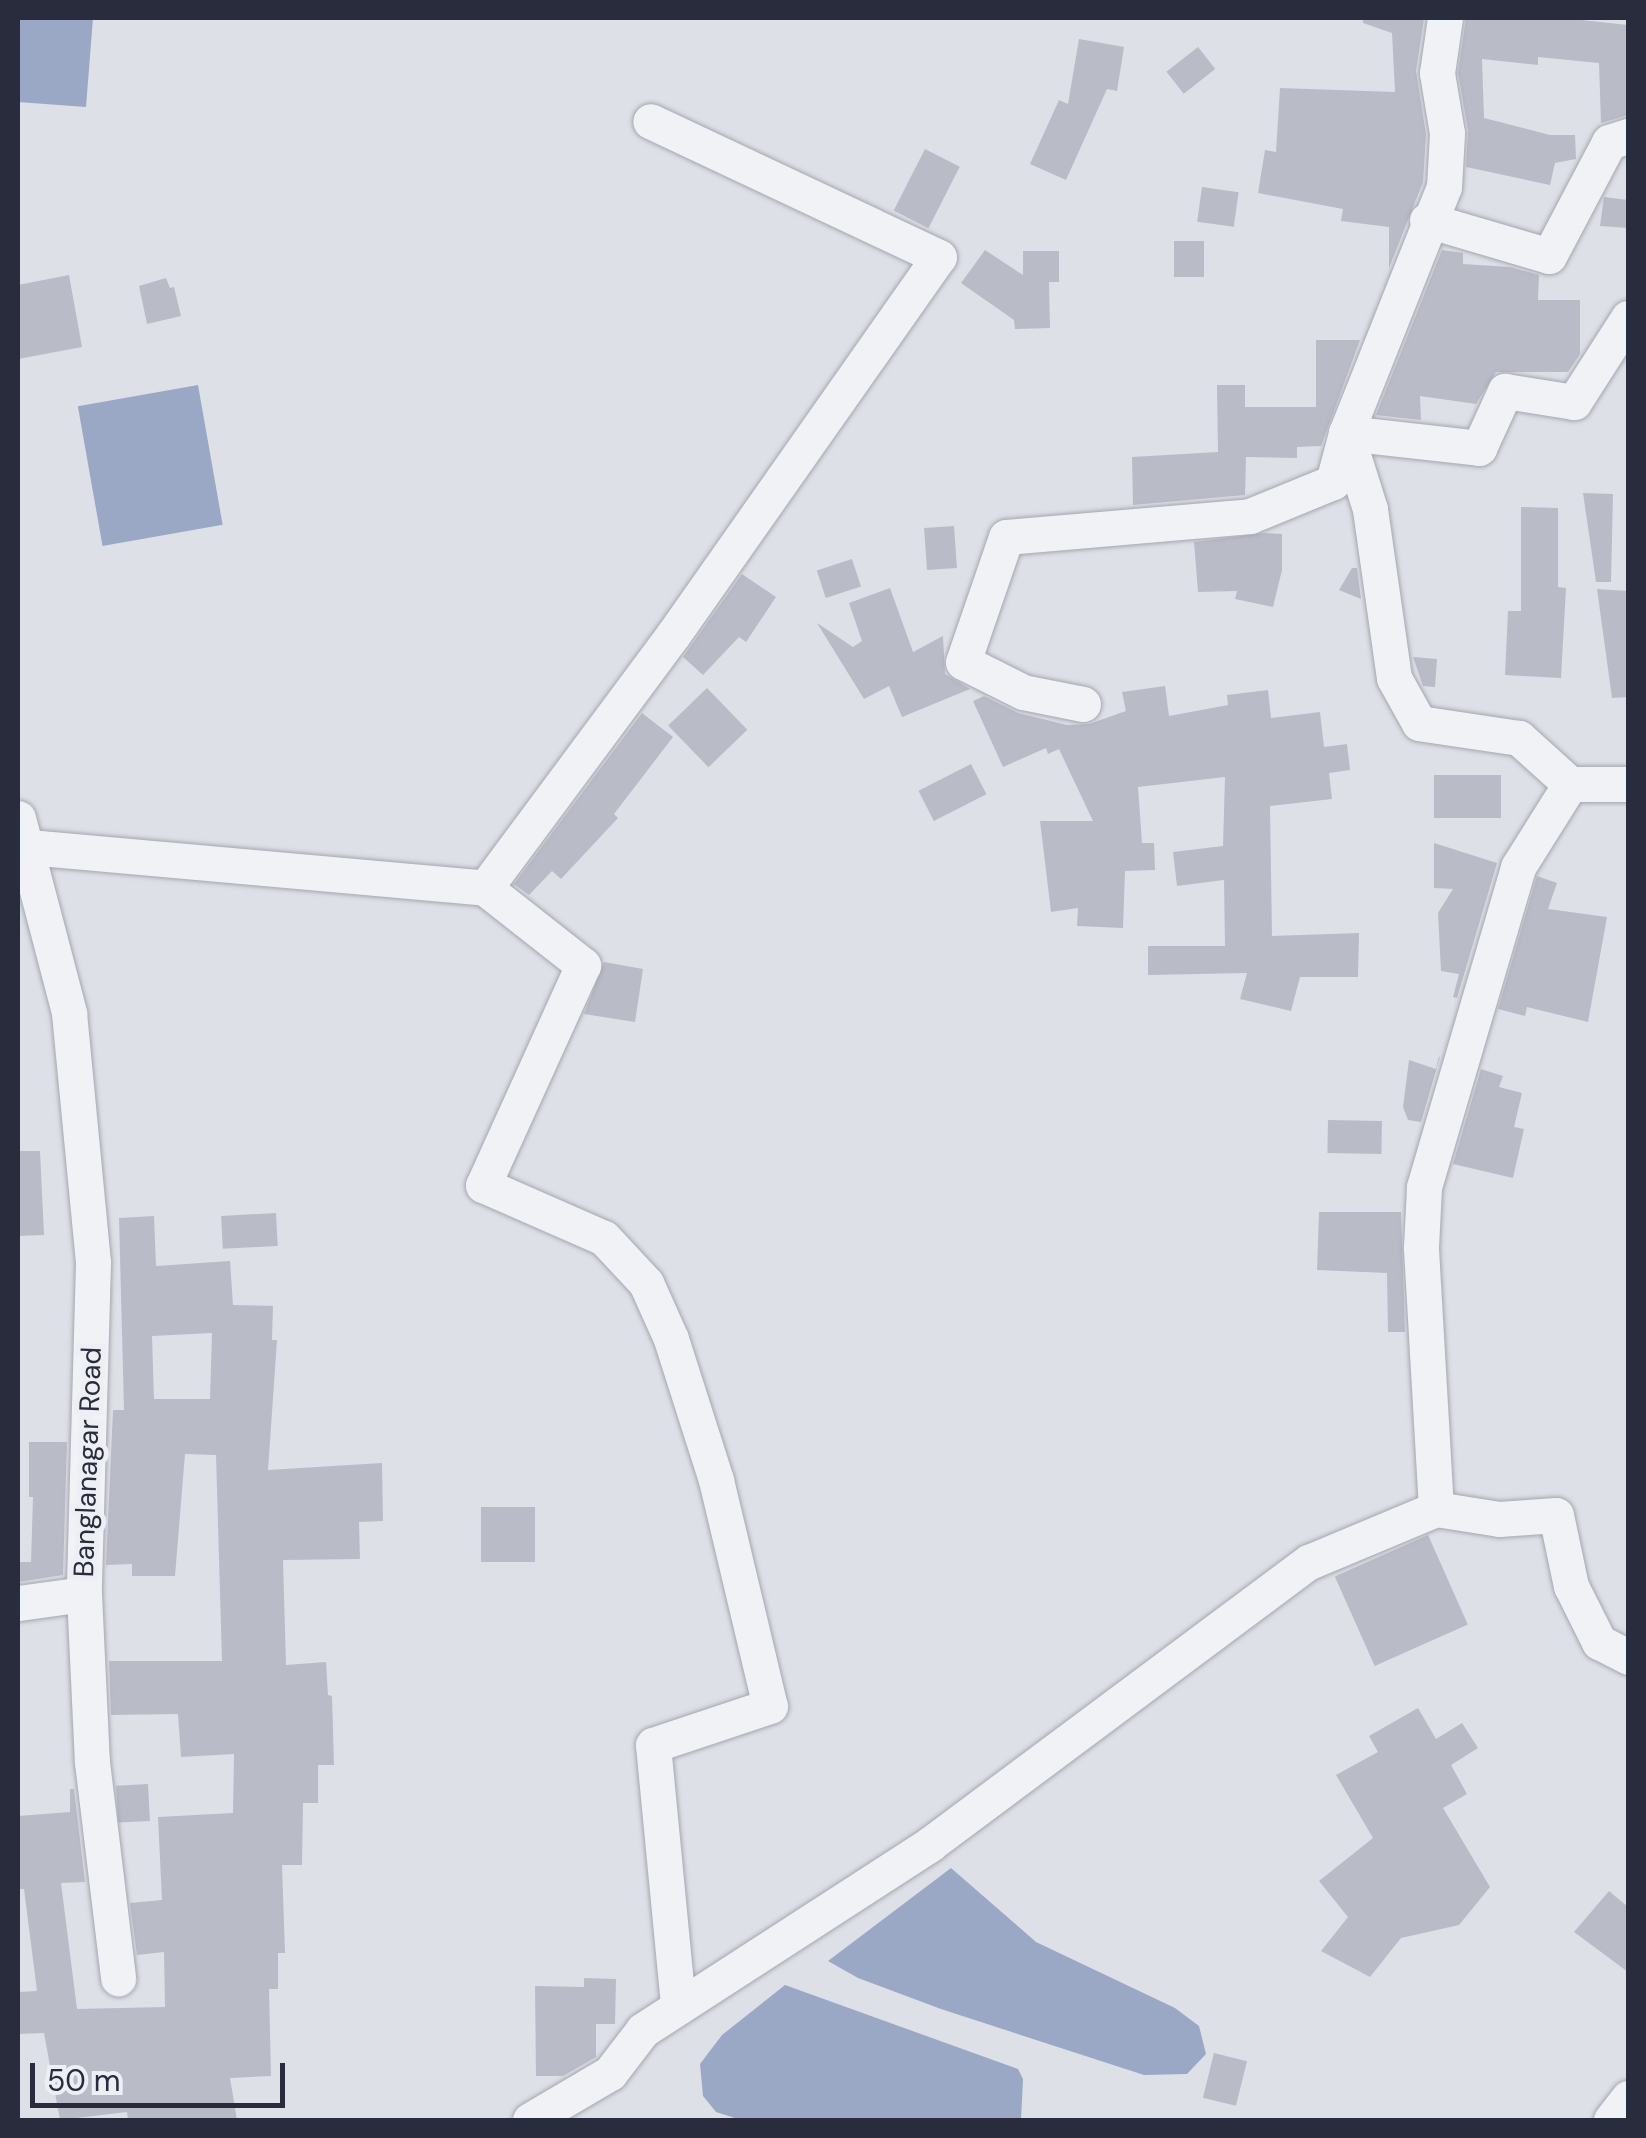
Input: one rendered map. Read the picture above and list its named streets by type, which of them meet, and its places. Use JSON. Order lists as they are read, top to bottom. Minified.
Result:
{"streets":{"street":["Banglanagar Road"]},"scale_bar":"50 m"}
